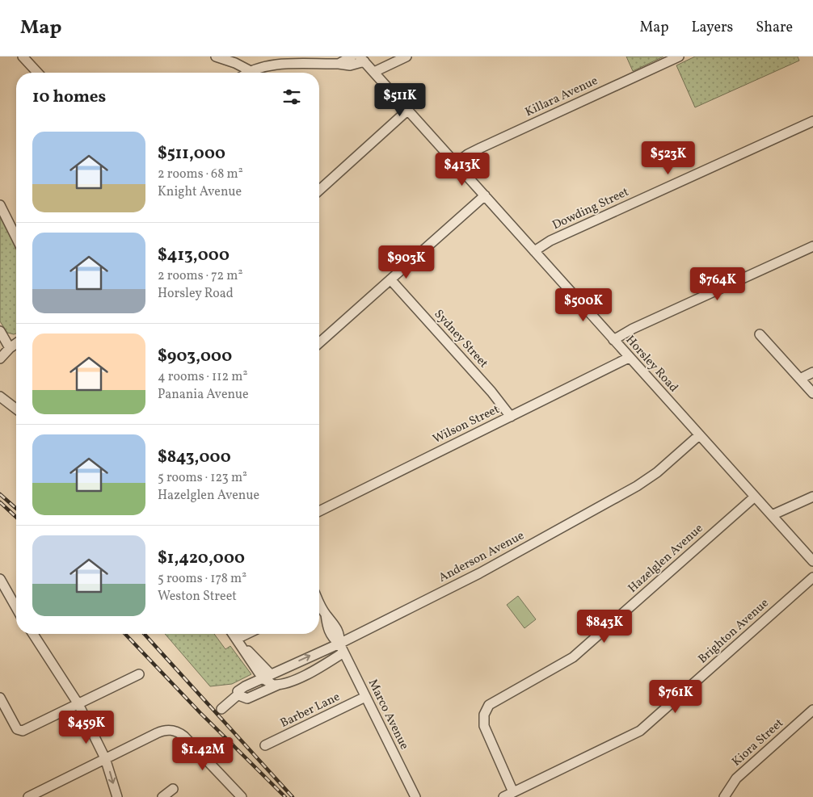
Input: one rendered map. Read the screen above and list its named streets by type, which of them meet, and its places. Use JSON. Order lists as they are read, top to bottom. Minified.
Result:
{"streets":{"street":["Killara Avenue","Dowding Street","Sydney Street","Horsley Road","Wilson Street","Anderson Avenue","Hazelglen Avenue","Brighton Avenue","Barber Lane","Marco Avenue","Kiora Street"]},"crossings":[["Killara Avenue","Horsley Road"],["Dowding Street","Horsley Road"],["Sydney Street","Wilson Street"],["Horsley Road","Wilson Street"],["Horsley Road","Anderson Avenue"],["Horsley Road","Hazelglen Avenue"],["Anderson Avenue","Marco Avenue"],["Hazelglen Avenue","Brighton Avenue"],["Barber Lane","Marco Avenue"]],"page":{"header":"Map","nav":["Map","Layers","Share"],"heading":"10 homes","price":["$511K","$523K","$413K","$903K","$764K","$500K","$843K","$761K","$459K","$1.42M"],"list":[{"name":"$511,000","note":"2 rooms · 68 m² · Knight Avenue"},{"name":"$413,000","note":"2 rooms · 72 m² · Horsley Road"},{"name":"$903,000","note":"4 rooms · 112 m² · Panania Avenue"},{"name":"$843,000","note":"5 rooms · 123 m² · Hazelglen Avenue"},{"name":"$1,420,000","note":"5 rooms · 178 m² · Weston Street"}]}}
